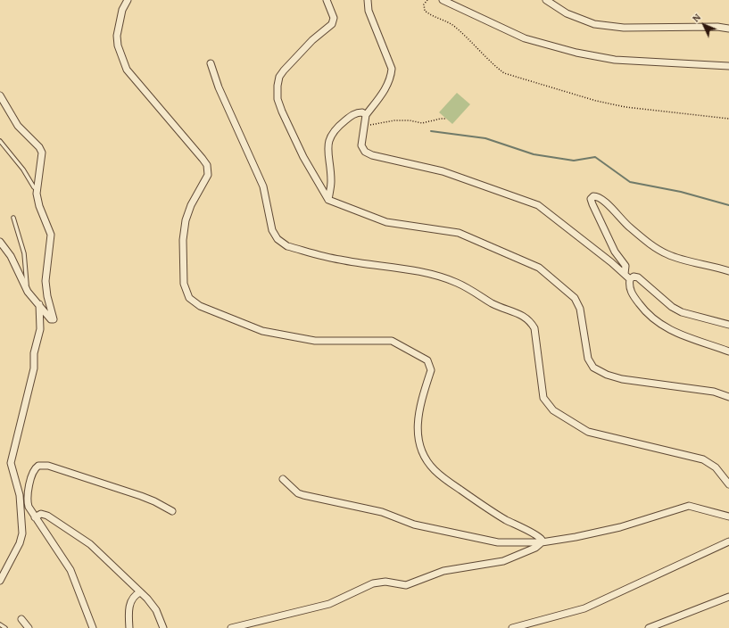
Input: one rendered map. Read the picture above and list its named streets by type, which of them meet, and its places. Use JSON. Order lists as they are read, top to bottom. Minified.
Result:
{"north":"top left"}
